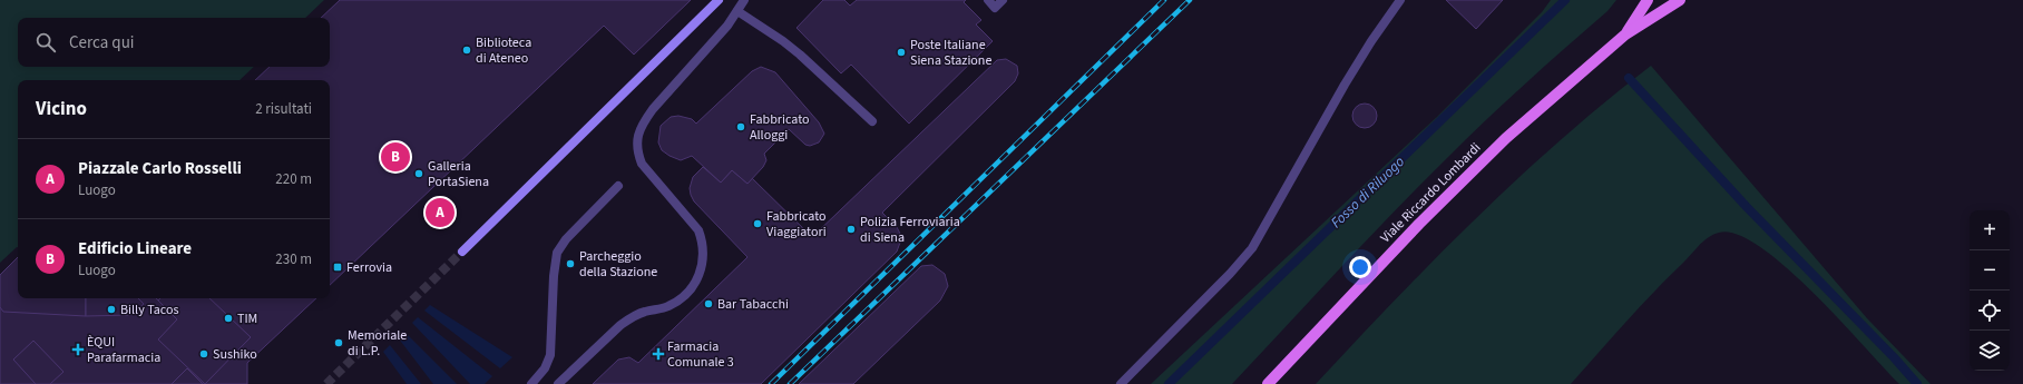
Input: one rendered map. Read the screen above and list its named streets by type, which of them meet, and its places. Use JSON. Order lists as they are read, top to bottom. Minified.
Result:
{"streets":{"main road":["Viale Riccardo Lombardi"]},"water":["Fosso di Riluogo"],"places":{"other":["Biblioteca di Ateneo","Poste Italiane Siena Stazione","Fabbricato Alloggi","Galleria PortaSiena","Fabbricato Viaggiatori","Polizia Ferroviaria di Siena","Parcheggio della Stazione","Bar Tabacchi","Billy Tacos","TIM","Memoriale di L.P.","Sushiko"],"transit":["Ferrovia"],"health":["ÈQUI Parafarmacia","Farmacia Comunale 3"]},"page":{"search":"Cerca qui","heading":["Vicino","2 risultati"],"list":[{"mark":"A","name":"Piazzale Carlo Rosselli","note":"Luogo","value":"220 m"},{"mark":"B","name":"Edificio Lineare","note":"Luogo","value":"230 m"}],"pins":["B","A"],"map_buttons":["+","−"]}}
